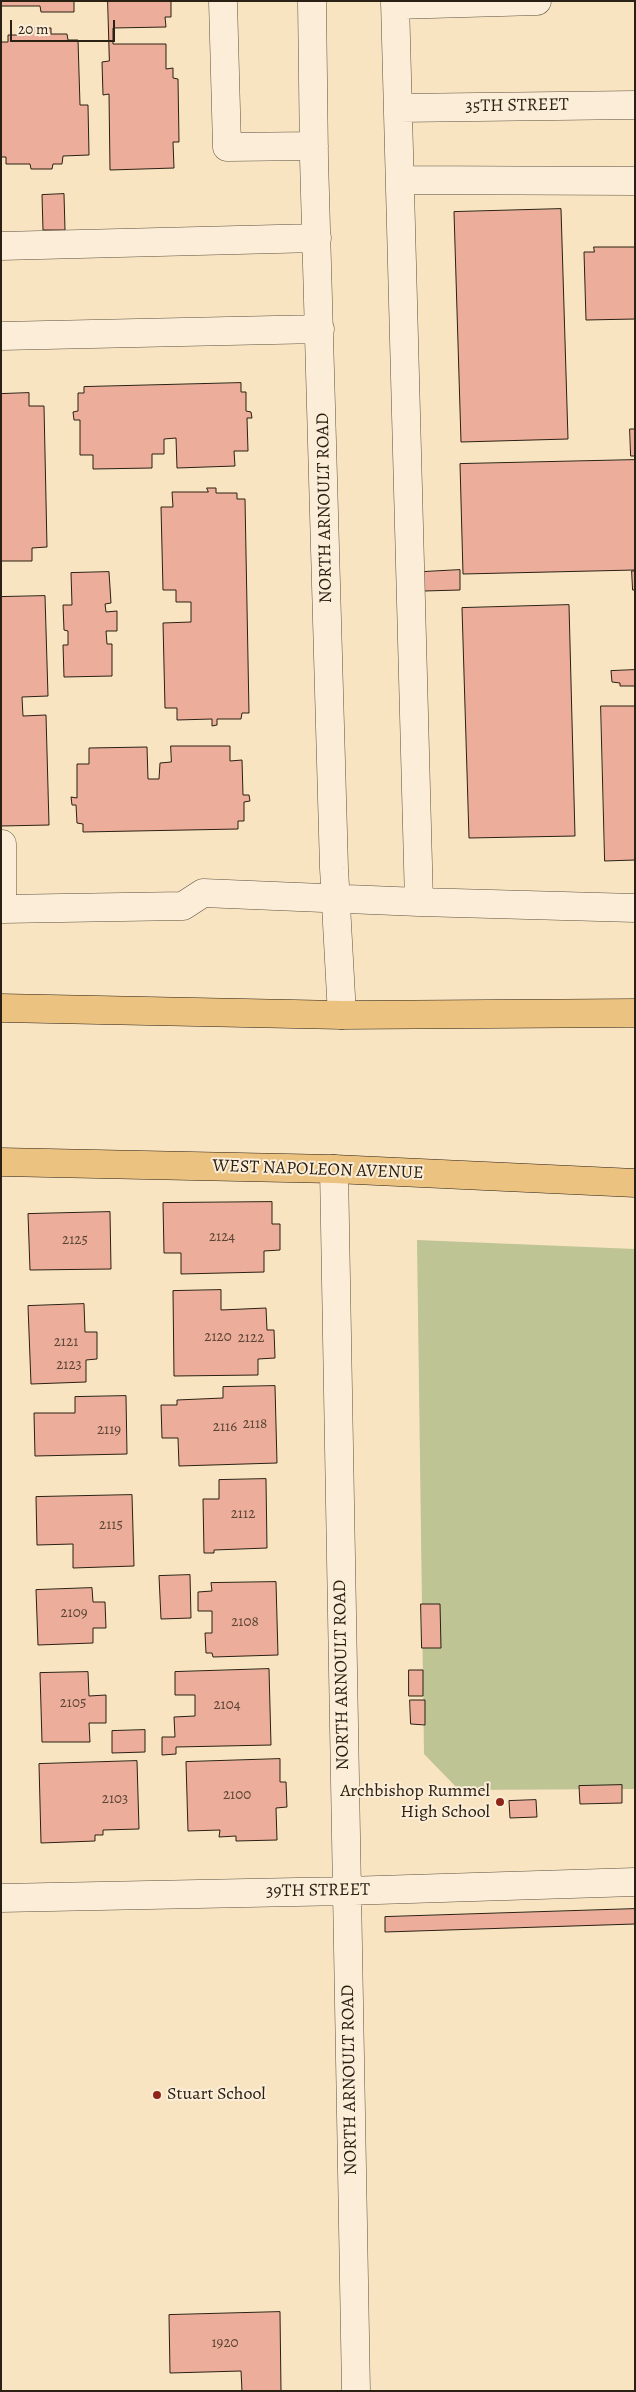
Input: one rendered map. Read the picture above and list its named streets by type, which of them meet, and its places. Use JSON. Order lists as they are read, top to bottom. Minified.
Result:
{"streets":{"main road":["WEST NAPOLEON AVENUE"],"street":["35TH STREET","NORTH ARNOULT ROAD","39TH STREET"]},"crossings":[["NORTH ARNOULT ROAD","WEST NAPOLEON AVENUE"],["NORTH ARNOULT ROAD","39TH STREET"]],"places":["Archbishop Rummel High School","Stuart School"],"house_numbers":["2124","2125","2120","2122","2121","2123","2118","2116","2119","2112","2115","2109","2108","2105","2104","2100","2103","1920"],"scale_bar":"20 m"}
